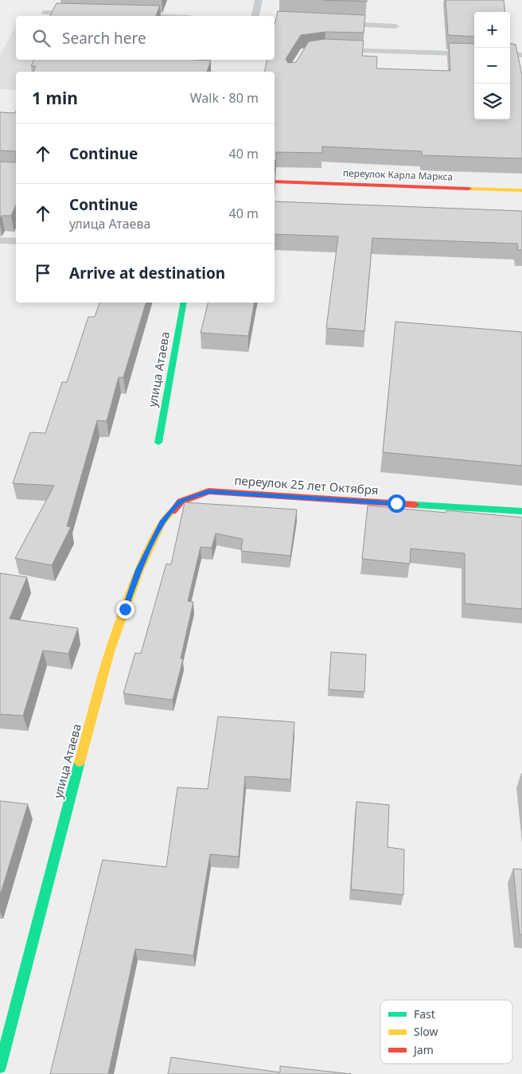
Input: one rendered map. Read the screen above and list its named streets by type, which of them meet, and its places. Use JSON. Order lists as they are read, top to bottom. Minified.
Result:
{"streets":{"street":["переулок Карла Маркса","улица Атаева","переулок 25 лет Октября"]},"crossings":[["улица Атаева","переулок 25 лет Октября"]],"legend":["Fast","Slow","Jam"],"page":{"map_buttons":["+","−"],"search":"Search here","heading":["1 min","Walk · 80 m"],"list":[["Continue","40 m"],["Continue","улица Атаева","40 m"],"Arrive at destination"]}}
